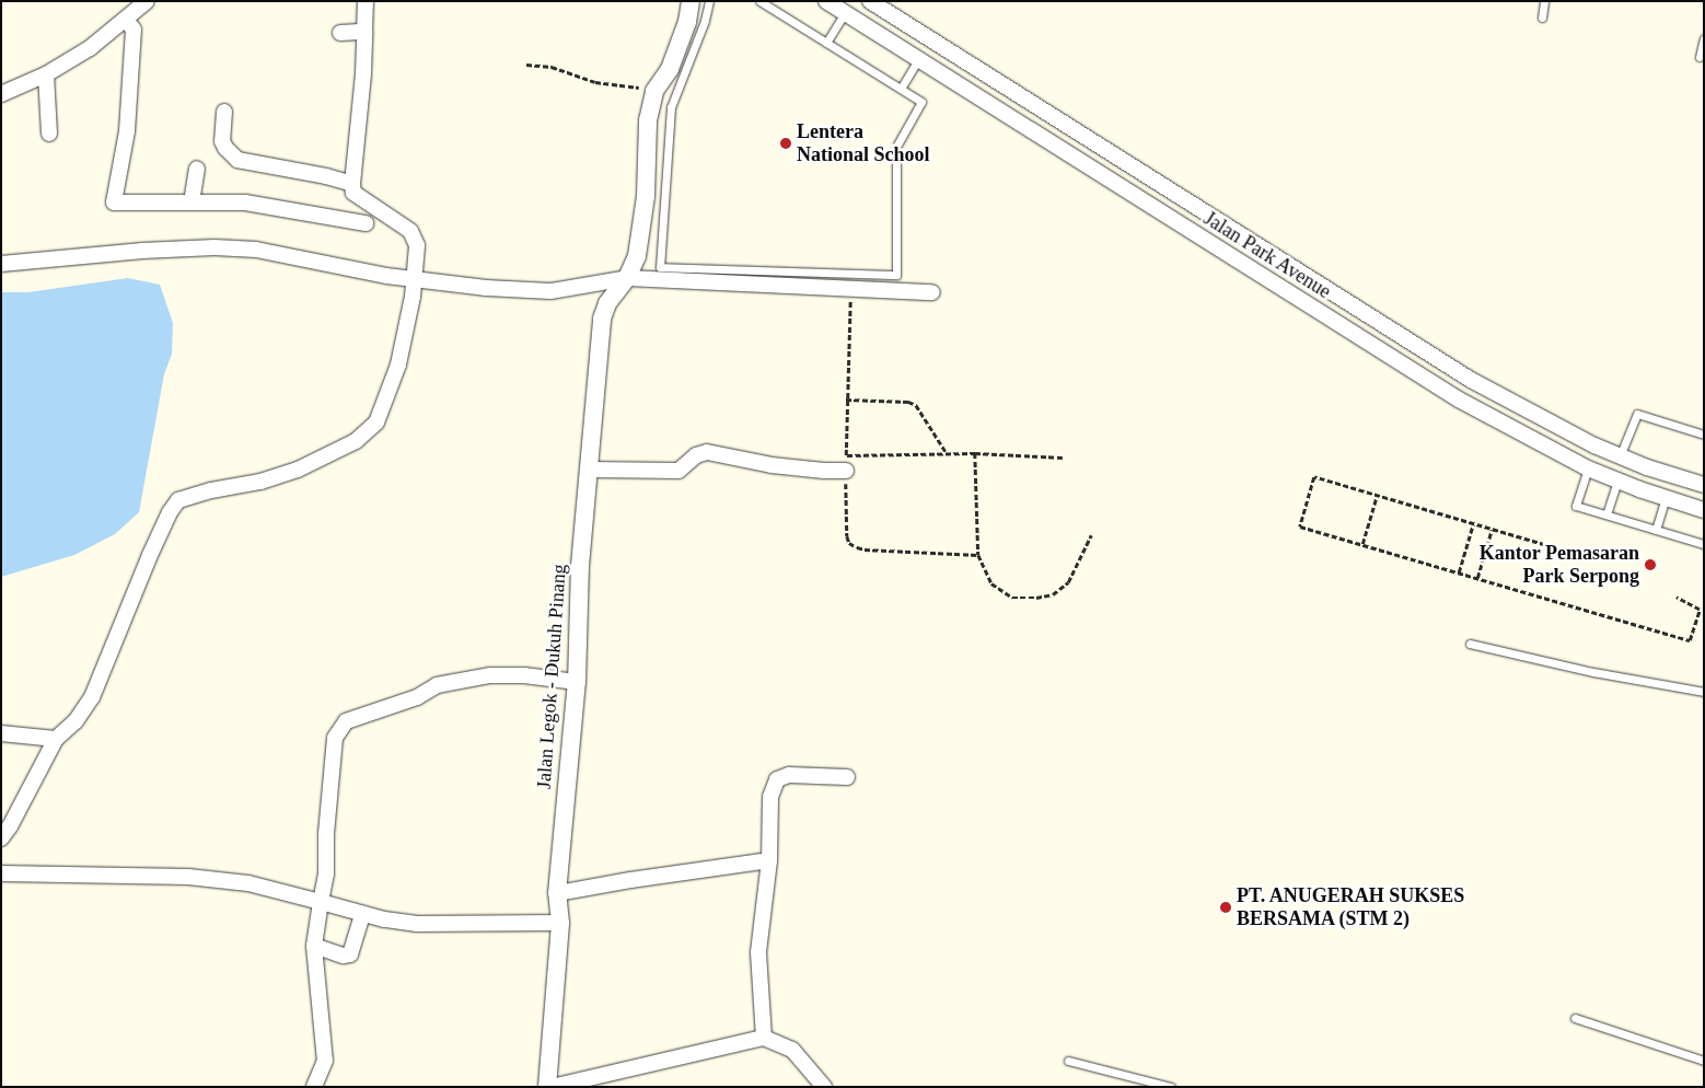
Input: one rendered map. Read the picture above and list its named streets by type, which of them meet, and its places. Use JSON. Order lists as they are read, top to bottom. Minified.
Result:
{"streets":{"street":["Jalan Park Avenue","Jalan Legok - Dukuh Pinang"]},"places":["Lentera National School","Kantor Pemasaran Park Serpong","PT. ANUGERAH SUKSES BERSAMA (STM 2)"]}
